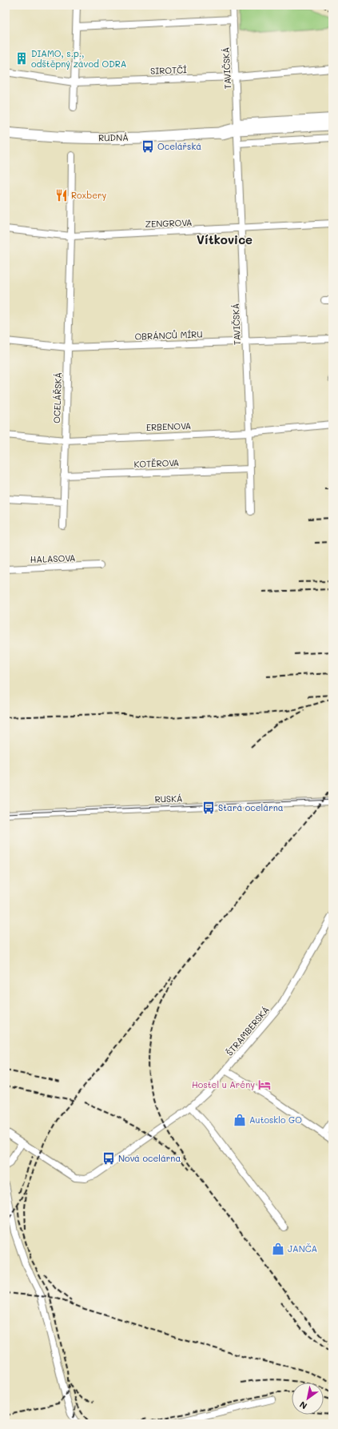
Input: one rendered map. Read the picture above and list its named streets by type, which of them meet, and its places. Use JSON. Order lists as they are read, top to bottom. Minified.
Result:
{"streets":{"highway":["RUDNÁ"],"street":["TAVIČSKÁ","SIROTČÍ","ZENGROVA","OBRÁNCŮ MÍRU","OCELÁŘSKÁ","ERBENOVA","KOTĚROVA","HALASOVA","RUSKÁ","ŠTRAMBERSKÁ"]},"crossings":[["TAVIČSKÁ","SIROTČÍ"],["TAVIČSKÁ","RUDNÁ"],["TAVIČSKÁ","ZENGROVA"],["TAVIČSKÁ","OBRÁNCŮ MÍRU"],["TAVIČSKÁ","ERBENOVA"],["TAVIČSKÁ","KOTĚROVA"],["ZENGROVA","OCELÁŘSKÁ"],["OBRÁNCŮ MÍRU","OCELÁŘSKÁ"],["OCELÁŘSKÁ","ERBENOVA"],["OCELÁŘSKÁ","KOTĚROVA"]],"districts":["Vítkovice"],"places":{"building":["DIAMO, s.p., odštěpný závod ODRA"],"bus stop":["Ocelářská","Stará ocelárna","Nová ocelárna"],"restaurant":["Roxbery"],"hotel":["Hostel u Arény"],"shop":["Autosklo GO","JANČA"]},"north":"bottom left"}
